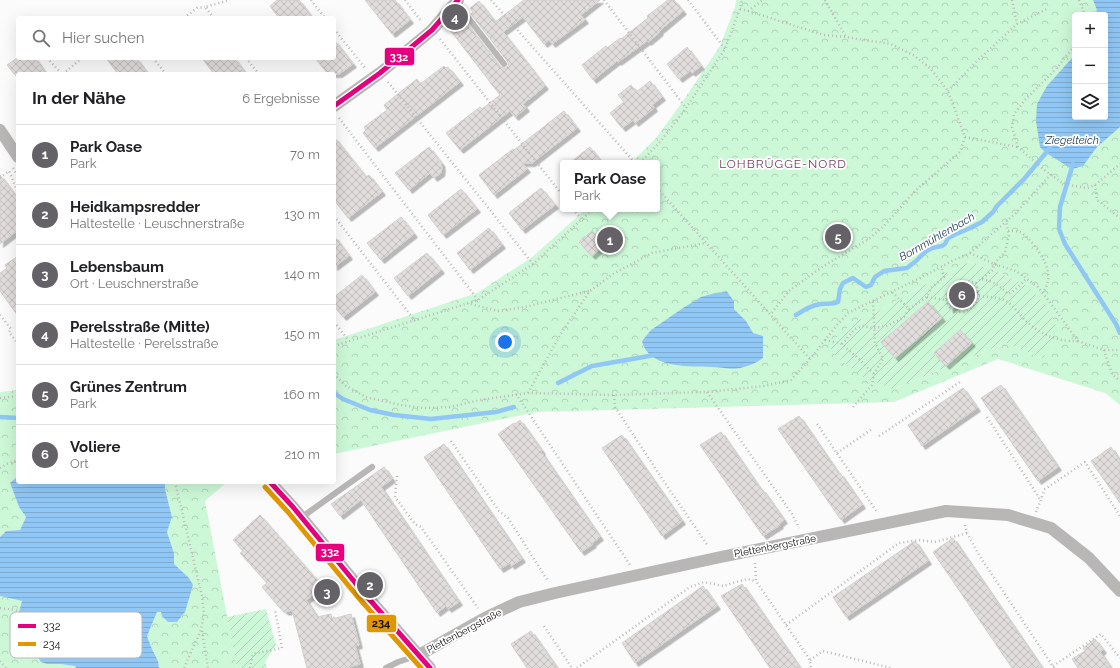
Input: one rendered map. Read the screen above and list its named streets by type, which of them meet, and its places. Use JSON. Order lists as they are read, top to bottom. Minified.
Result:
{"streets":{"street":["Plettenbergstraße"]},"districts":["LOHBRÜGGE-NORD"],"water":["Ziegelteich","Bornmühlenbach"],"lines":["transit line 332","transit line 234"],"legend":["332","234"],"page":{"pins":["4","5","1","6","2","3"],"map_buttons":["+","−"],"search":"Hier suchen","heading":["In der Nähe","6 Ergebnisse"],"list":[{"mark":"1","name":"Park Oase","note":"Park","value":"70 m"},{"mark":"2","name":"Heidkampsredder","note":"Haltestelle · Leuschnerstraße","value":"130 m"},{"mark":"3","name":"Lebensbaum","note":"Ort · Leuschnerstraße","value":"140 m"},{"mark":"4","name":"Perelsstraße (Mitte)","note":"Haltestelle · Perelsstraße","value":"150 m"},{"mark":"5","name":"Grünes Zentrum","note":"Park","value":"160 m"},{"mark":"6","name":"Voliere","note":"Ort","value":"210 m"}],"popup":["Park Oase","Park"]}}
